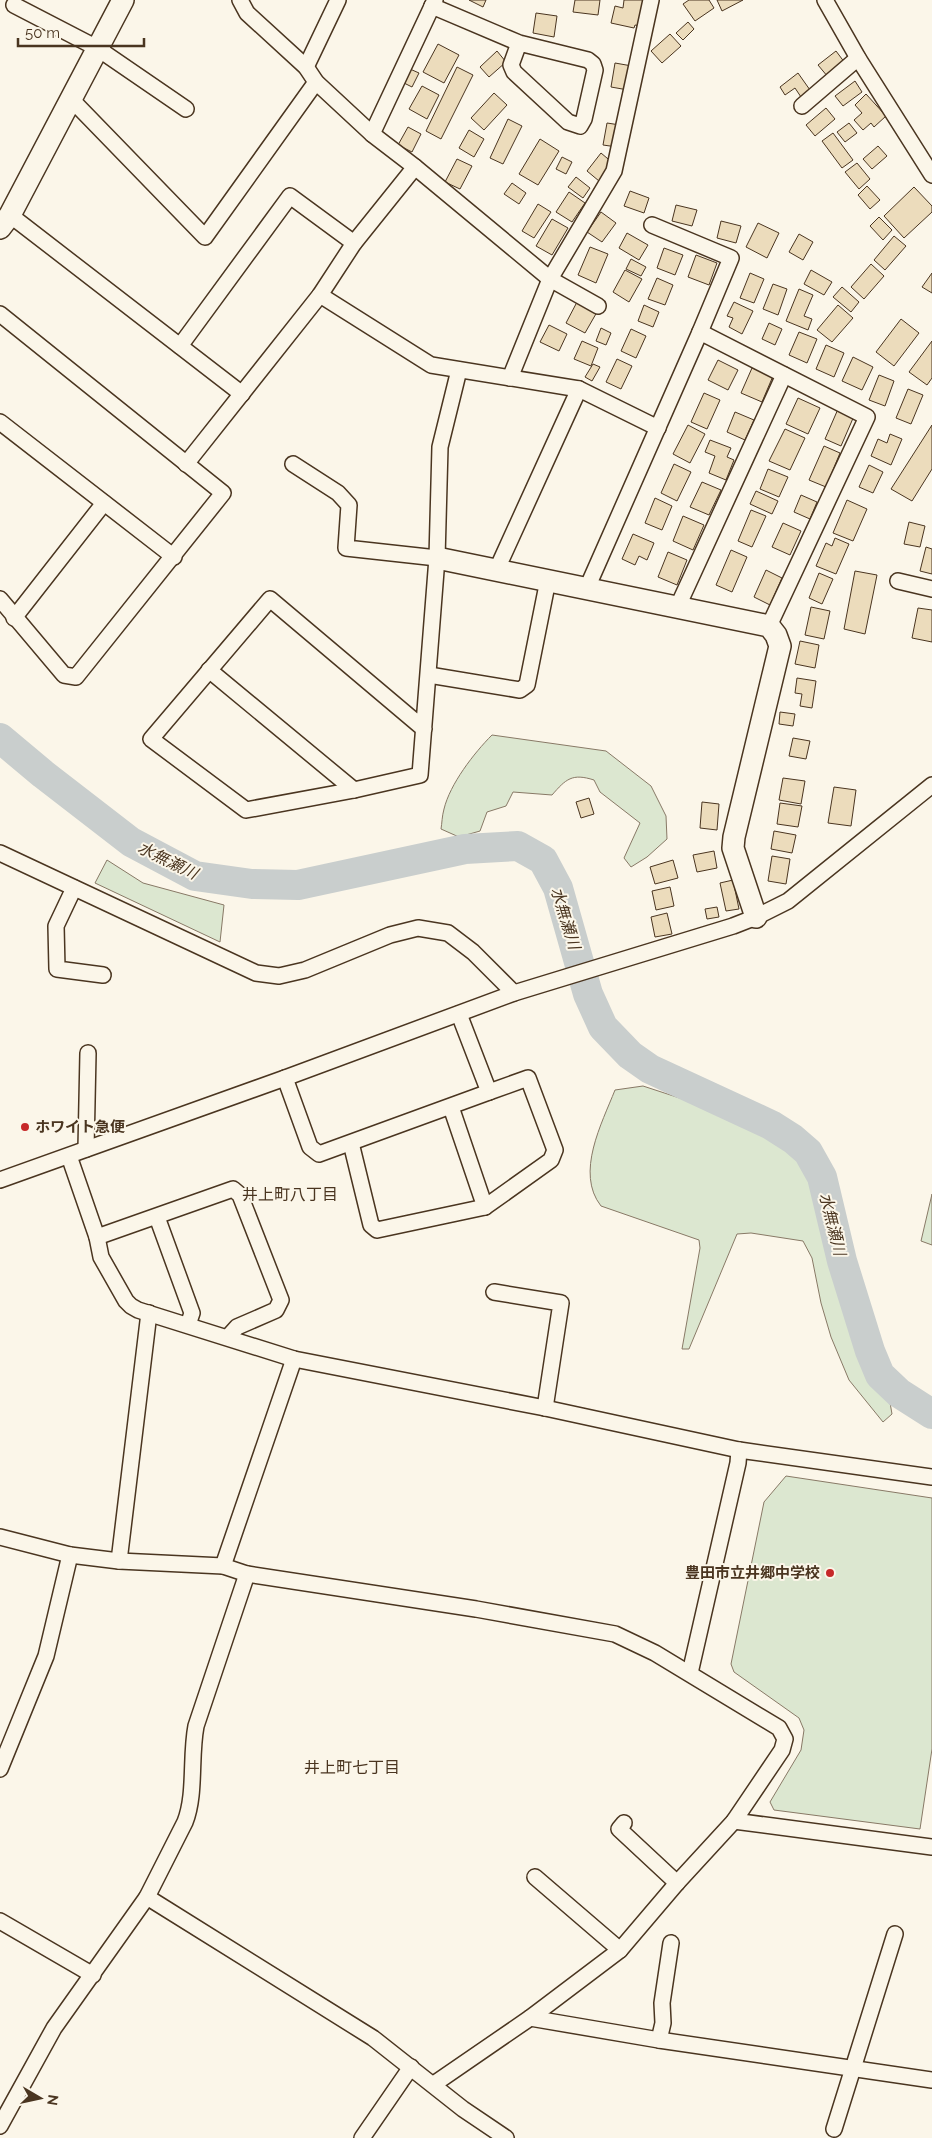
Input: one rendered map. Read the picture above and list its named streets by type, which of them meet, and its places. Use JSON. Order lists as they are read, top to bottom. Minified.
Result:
{"districts":["井上町八丁目","井上町七丁目"],"water":["水無瀬川"],"places":["ホワイト急便","豊田市立井郷中学校"],"scale_bar":"50 m","north":"right"}
